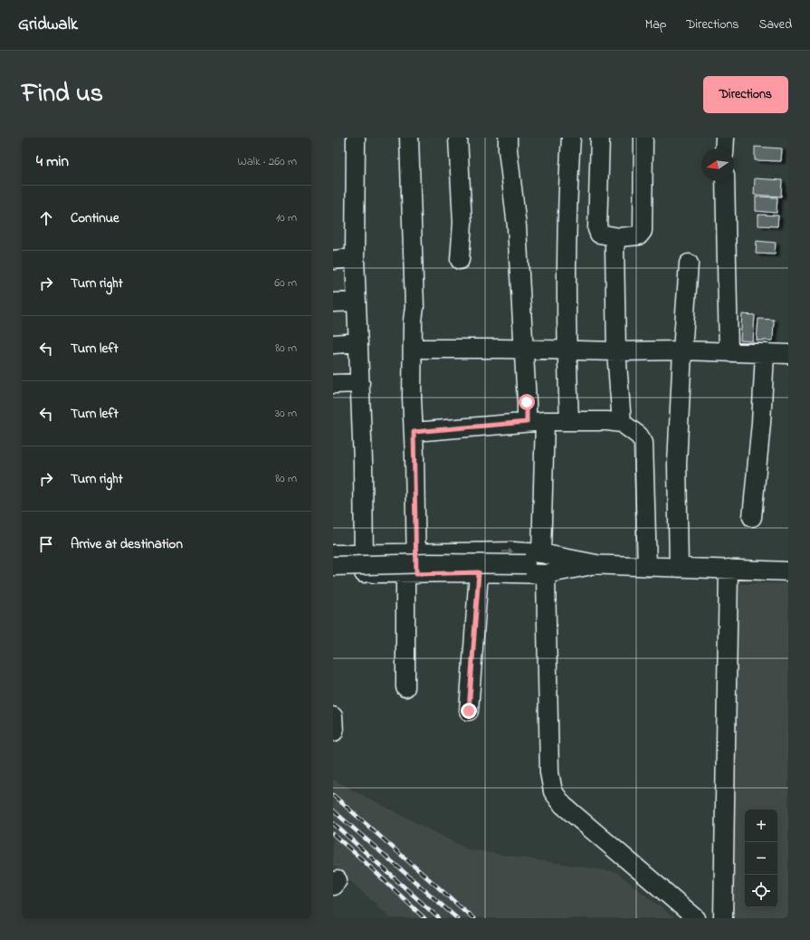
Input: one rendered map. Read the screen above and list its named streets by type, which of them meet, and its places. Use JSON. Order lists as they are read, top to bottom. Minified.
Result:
{"north":"left","page":{"header":"Gridwalk","nav":["Map","Directions","Saved"],"title":"Find us","buttons":"Directions","heading":["4 min","Walk · 260 m"],"list":[["Continue","10 m"],["Turn right","60 m"],["Turn left","80 m"],["Turn left","30 m"],["Turn right","80 m"],"Arrive at destination"],"map_buttons":["+","−"]}}
